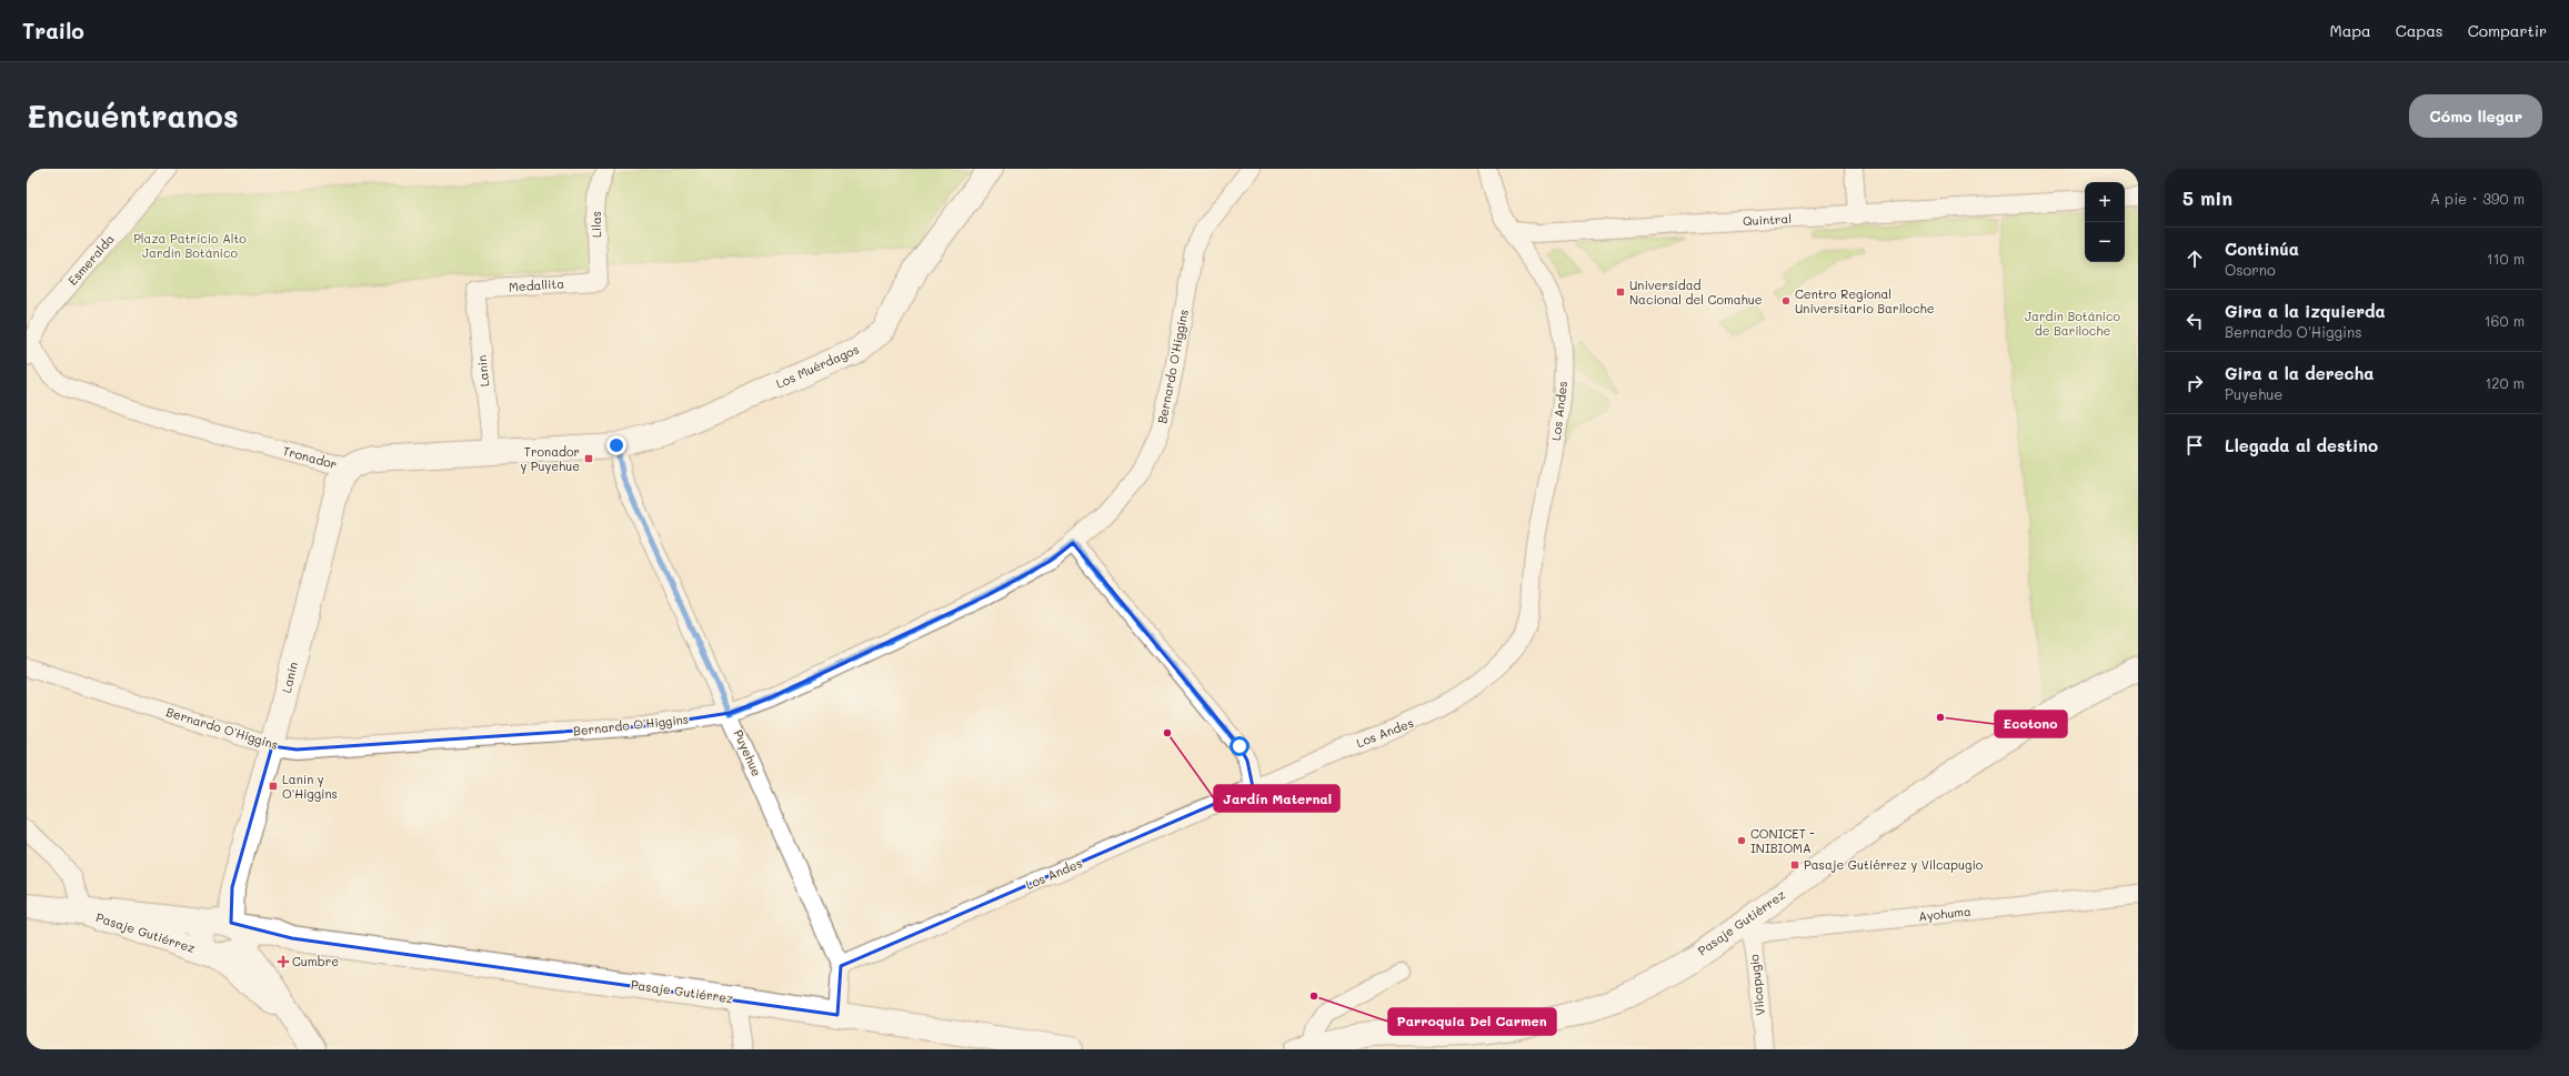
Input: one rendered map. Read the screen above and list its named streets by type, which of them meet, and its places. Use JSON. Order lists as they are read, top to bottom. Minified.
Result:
{"streets":{"main road":["Los Muérdagos","Lanín","Tronador","Pasaje Gutiérrez"],"street":["Quintral","Lilas","Esmeralda","Medallita","Bernardo O'Higgins","Los Andes","Puyehue","Ayohuma","Vilcapugio"]},"crossings":[["Quintral","Los Andes"],["Lilas","Medallita"],["Esmeralda","Tronador"],["Medallita","Lanín"],["Los Muérdagos","Tronador"],["Los Muérdagos","Puyehue"],["Bernardo O'Higgins","Lanín"],["Bernardo O'Higgins","Puyehue"],["Lanín","Tronador"],["Lanín","Pasaje Gutiérrez"],["Los Andes","Puyehue"],["Tronador","Puyehue"],["Puyehue","Pasaje Gutiérrez"],["Ayohuma","Pasaje Gutiérrez"],["Ayohuma","Vilcapugio"],["Pasaje Gutiérrez","Vilcapugio"]],"parks":["Plaza Patricio Alto Jardín Botánico","Jardín Botánico de Bariloche"],"places":{"transit":["Universidad Nacional del Comahue","Tronador y Puyehue","Lanín y O'Higgins","Pasaje Gutiérrez y Vilcapugio"],"other":["Centro Regional Universitario Bariloche","Ecotono","Jardín Maternal","CONICET - INIBIOMA","Parroquia Del Carmen"],"health":["Cumbre"]},"page":{"header":"Trailo","nav":["Mapa","Capas","Compartir"],"buttons":"Cómo llegar","title":"Encuéntranos","heading":["5 min","A pie · 390 m"],"map_buttons":["+","−"],"list":[["Continúa","Osorno","110 m"],["Gira a la izquierda","Bernardo O'Higgins","160 m"],["Gira a la derecha","Puyehue","120 m"],"Llegada al destino"]}}
